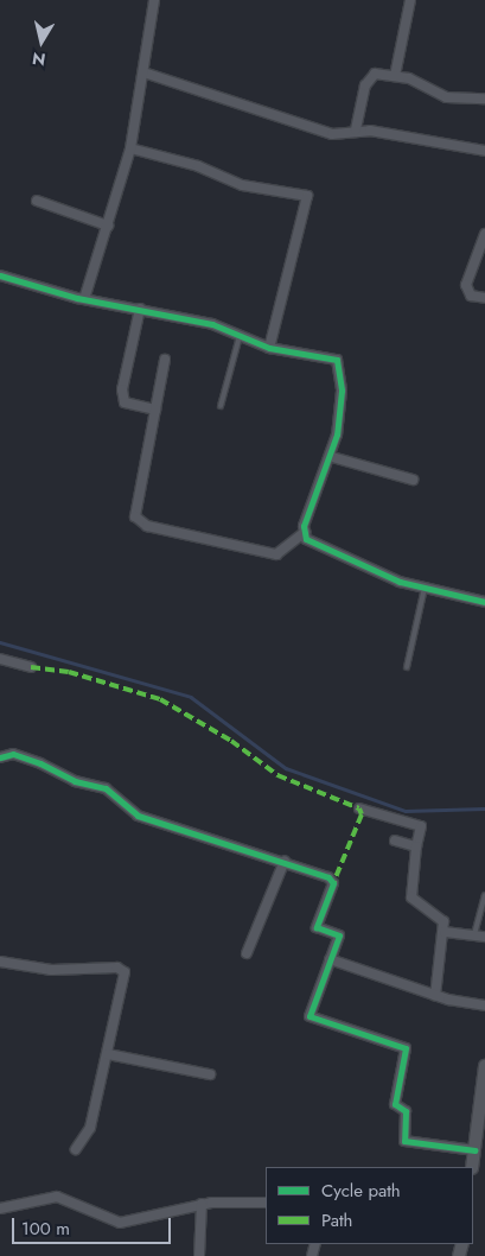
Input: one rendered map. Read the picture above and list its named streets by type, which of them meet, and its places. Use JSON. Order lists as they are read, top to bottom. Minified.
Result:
{"legend":["Cycle path","Path"],"scale_bar":"100 m","north":"bottom"}
